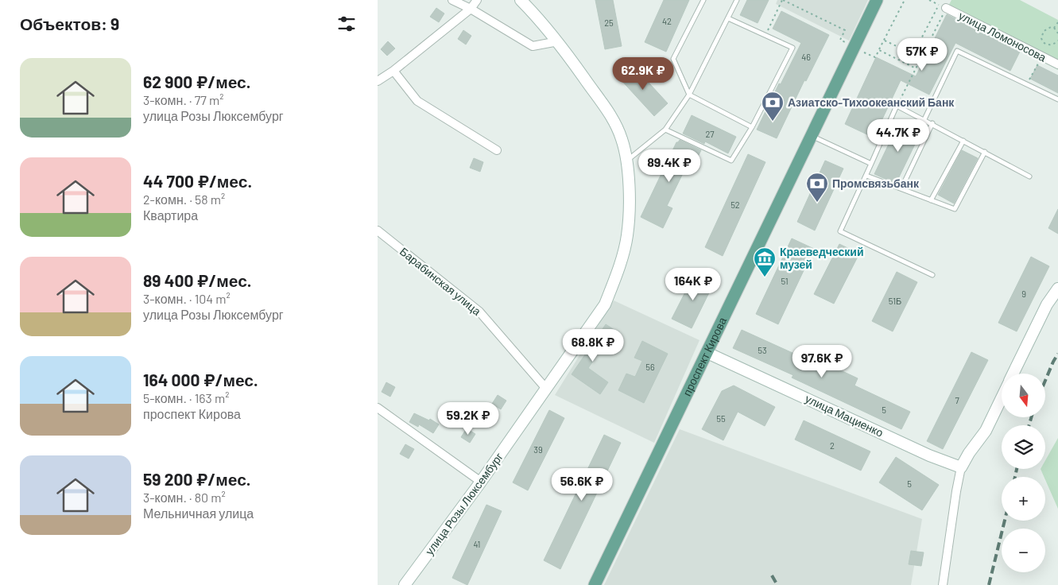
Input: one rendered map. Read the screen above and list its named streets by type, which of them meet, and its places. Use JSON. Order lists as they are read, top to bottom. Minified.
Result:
{"streets":{"main road":["проспект Кирова"],"street":["улица Ломоносова","Барабинская улица","улица Мациенко","улица Розы Люксембург"]},"crossings":[["Барабинская улица","улица Розы Люксембург"],["проспект Кирова","улица Мациенко"]],"places":{"bank":["Азиатско-Тихоокеанский Банк","Промсвязьбанк"],"museum":["Краеведческий музей"]},"house_numbers":["42","25","46","27","52","51","9","51Б","53","56","7","5","55","2","39","5","41"],"north":"bottom","page":{"heading":"Объектов: 9","price":["57K ₽","62.9K ₽","44.7K ₽","89.4K ₽","164K ₽","68.8K ₽","97.6K ₽","59.2K ₽","56.6K ₽"],"list":[{"name":"62 900 ₽/мес.","note":"3-комн. · 77 m² · улица Розы Люксембург"},{"name":"44 700 ₽/мес.","note":"2-комн. · 58 m² · Квартира"},{"name":"89 400 ₽/мес.","note":"3-комн. · 104 m² · улица Розы Люксембург"},{"name":"164 000 ₽/мес.","note":"5-комн. · 163 m² · проспект Кирова"},{"name":"59 200 ₽/мес.","note":"3-комн. · 80 m² · Мельничная улица"}],"map_buttons":["+","−"]}}
